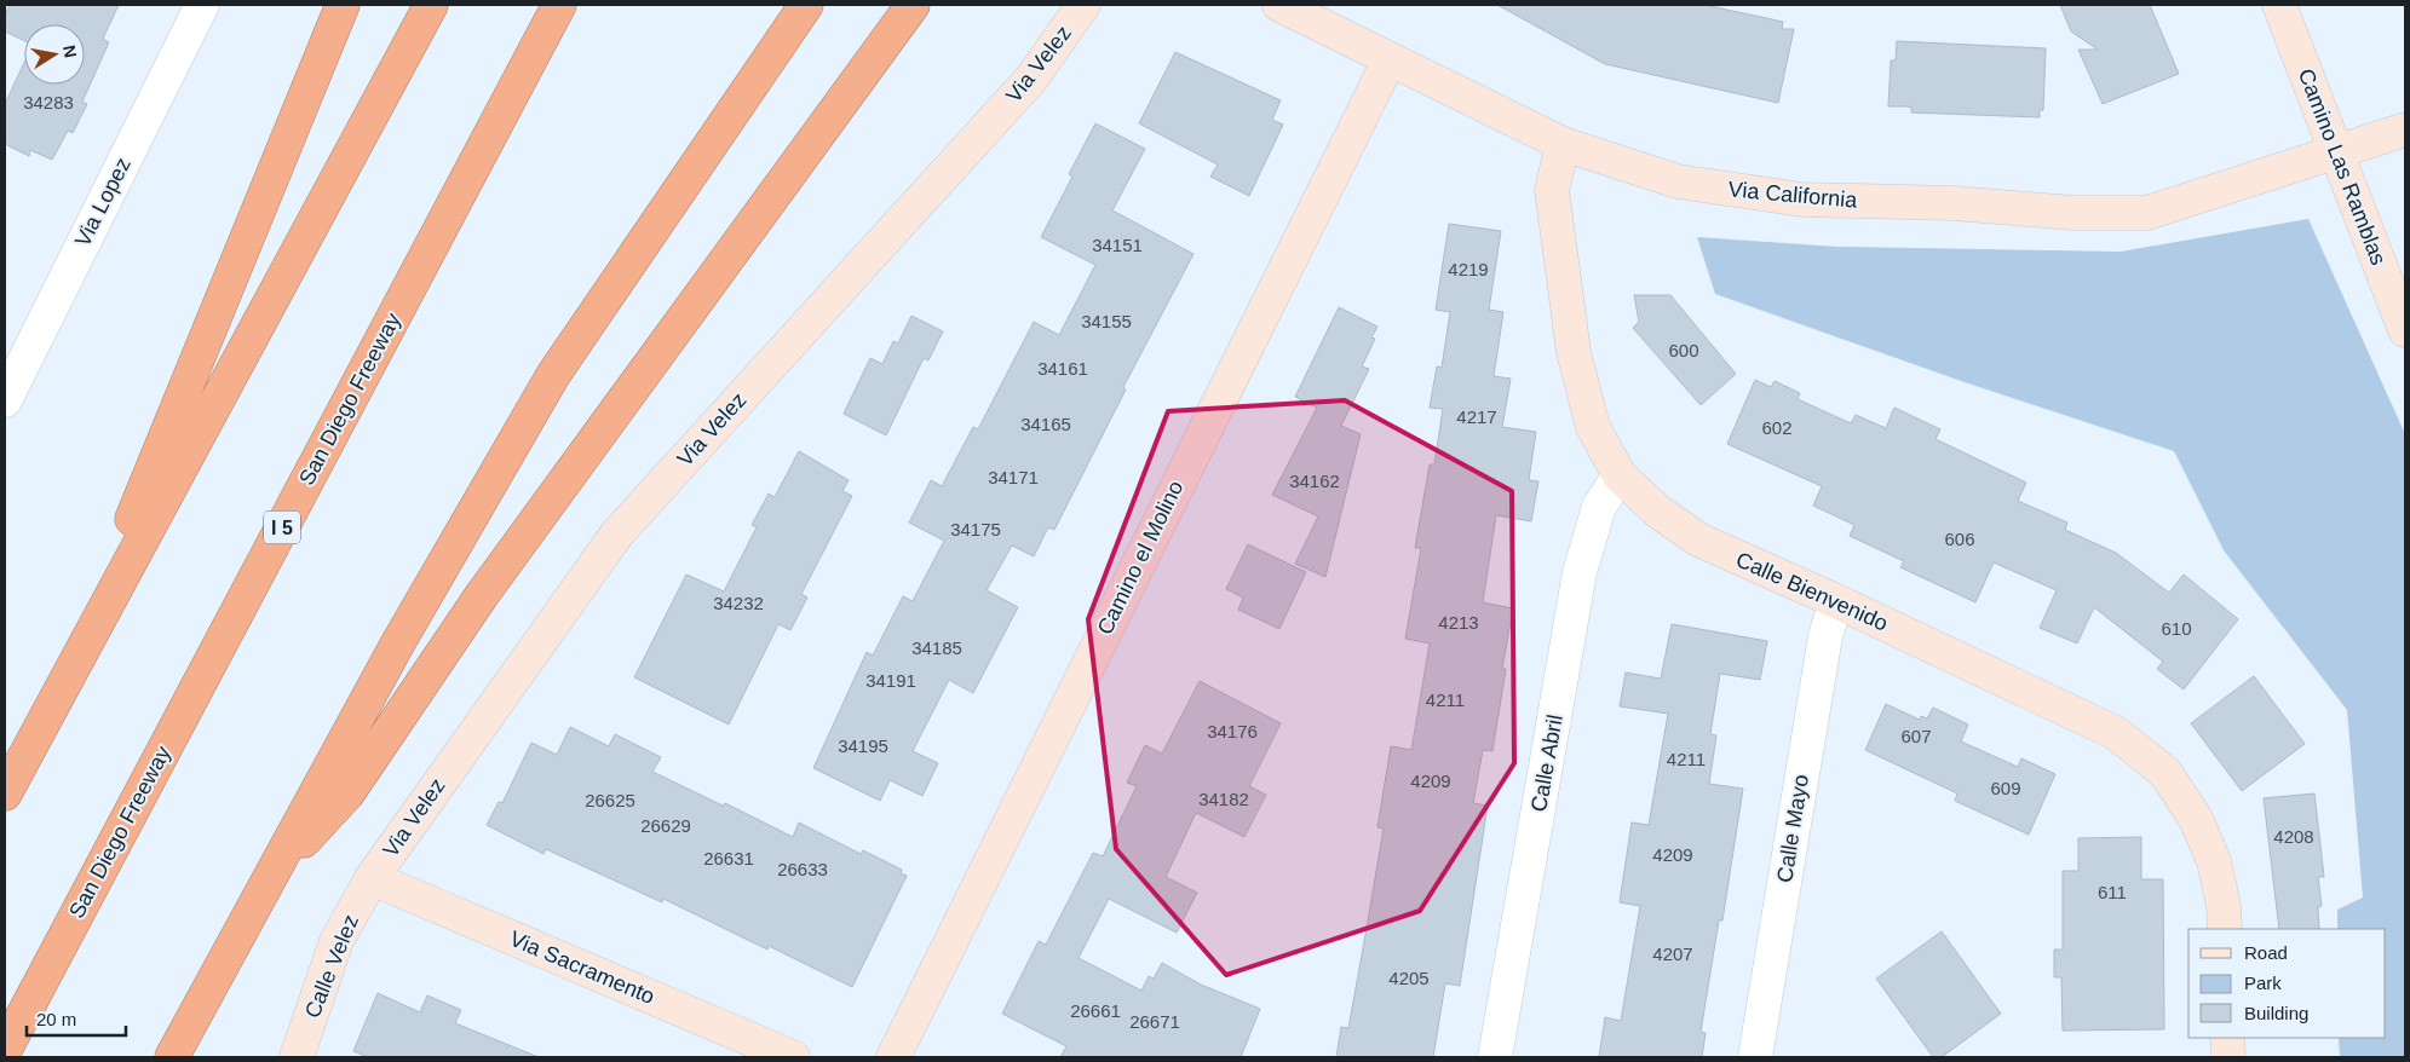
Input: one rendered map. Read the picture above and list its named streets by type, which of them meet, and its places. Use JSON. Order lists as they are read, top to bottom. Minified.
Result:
{"streets":{"highway":["San Diego Freeway","I 5"],"street":["Via Velez","Camino Las Ramblas","Via California","Via Lopez","Camino el Molino","Calle Bienvenido","Calle Abril","Calle Mayo","Calle Velez","Via Sacramento"]},"crossings":[["Via Velez","Calle Velez"],["Via Velez","Via Sacramento"],["Camino Las Ramblas","Via California"],["Via California","Camino el Molino"],["Via California","Calle Bienvenido"],["Calle Bienvenido","Calle Abril"],["Calle Bienvenido","Calle Mayo"],["Calle Velez","Via Sacramento"]],"house_numbers":["34283","34151","4219","34155","600","34161","4217","34165","602","34171","34162","34175","606","34232","4213","610","34185","34191","4211","34176","607","34195","4211","4209","609","34182","26625","26629","4208","4209","26631","26633","611","4207","4205","26661","26671"],"legend":["Road","Park","Building"],"scale_bar":"20 m","north":"right"}
